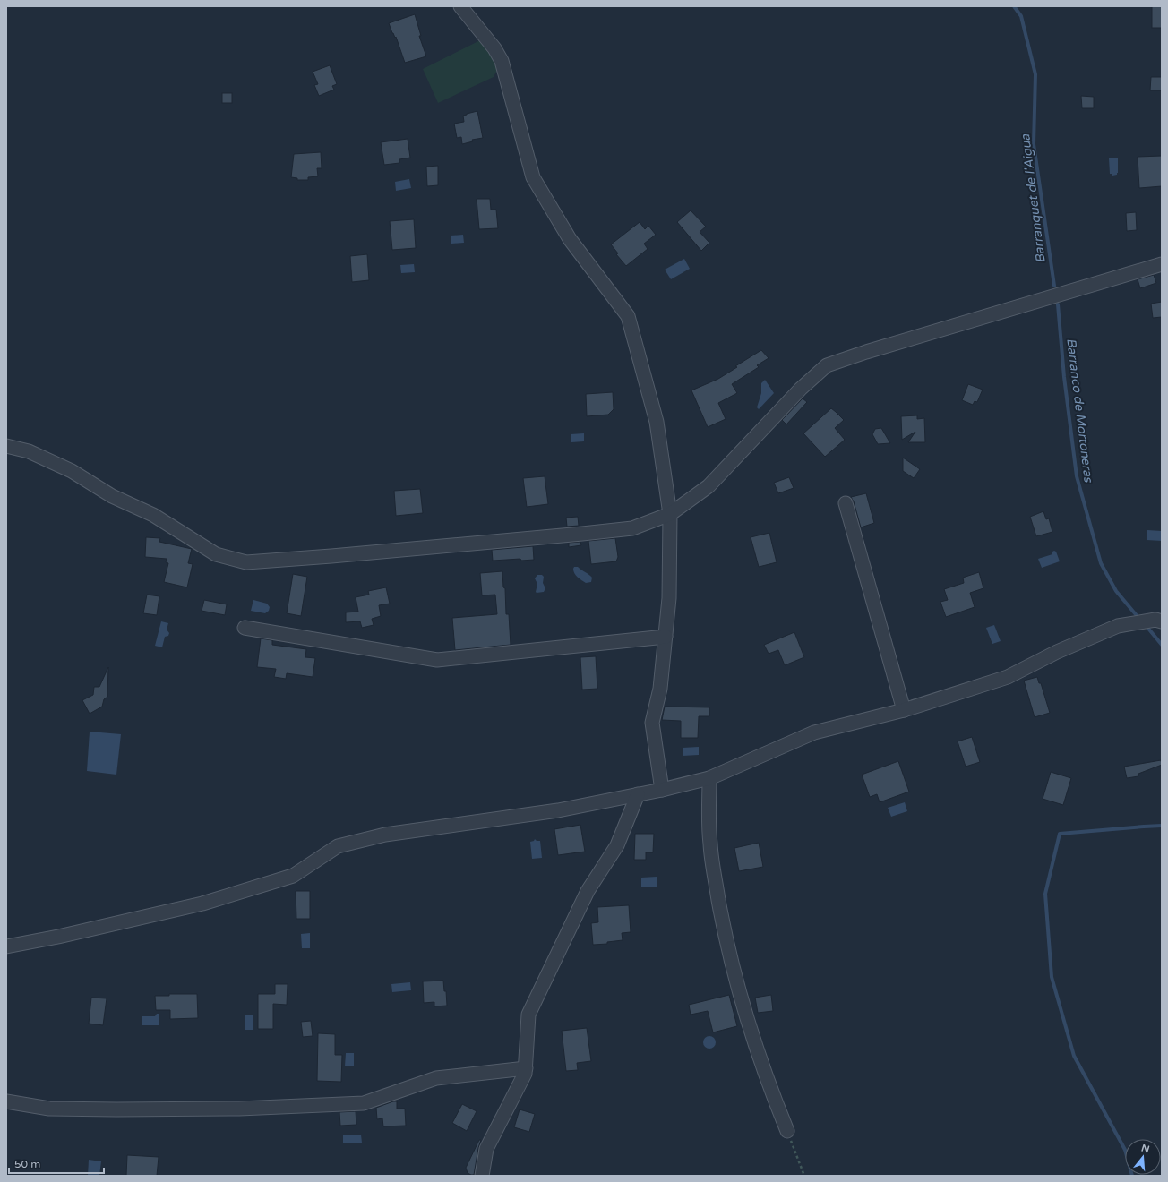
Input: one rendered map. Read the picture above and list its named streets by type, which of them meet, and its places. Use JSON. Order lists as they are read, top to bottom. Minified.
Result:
{"water":["Barranquet de l'Aigua","Barranco de Mortoneras"],"scale_bar":"50 m","north":"top"}
